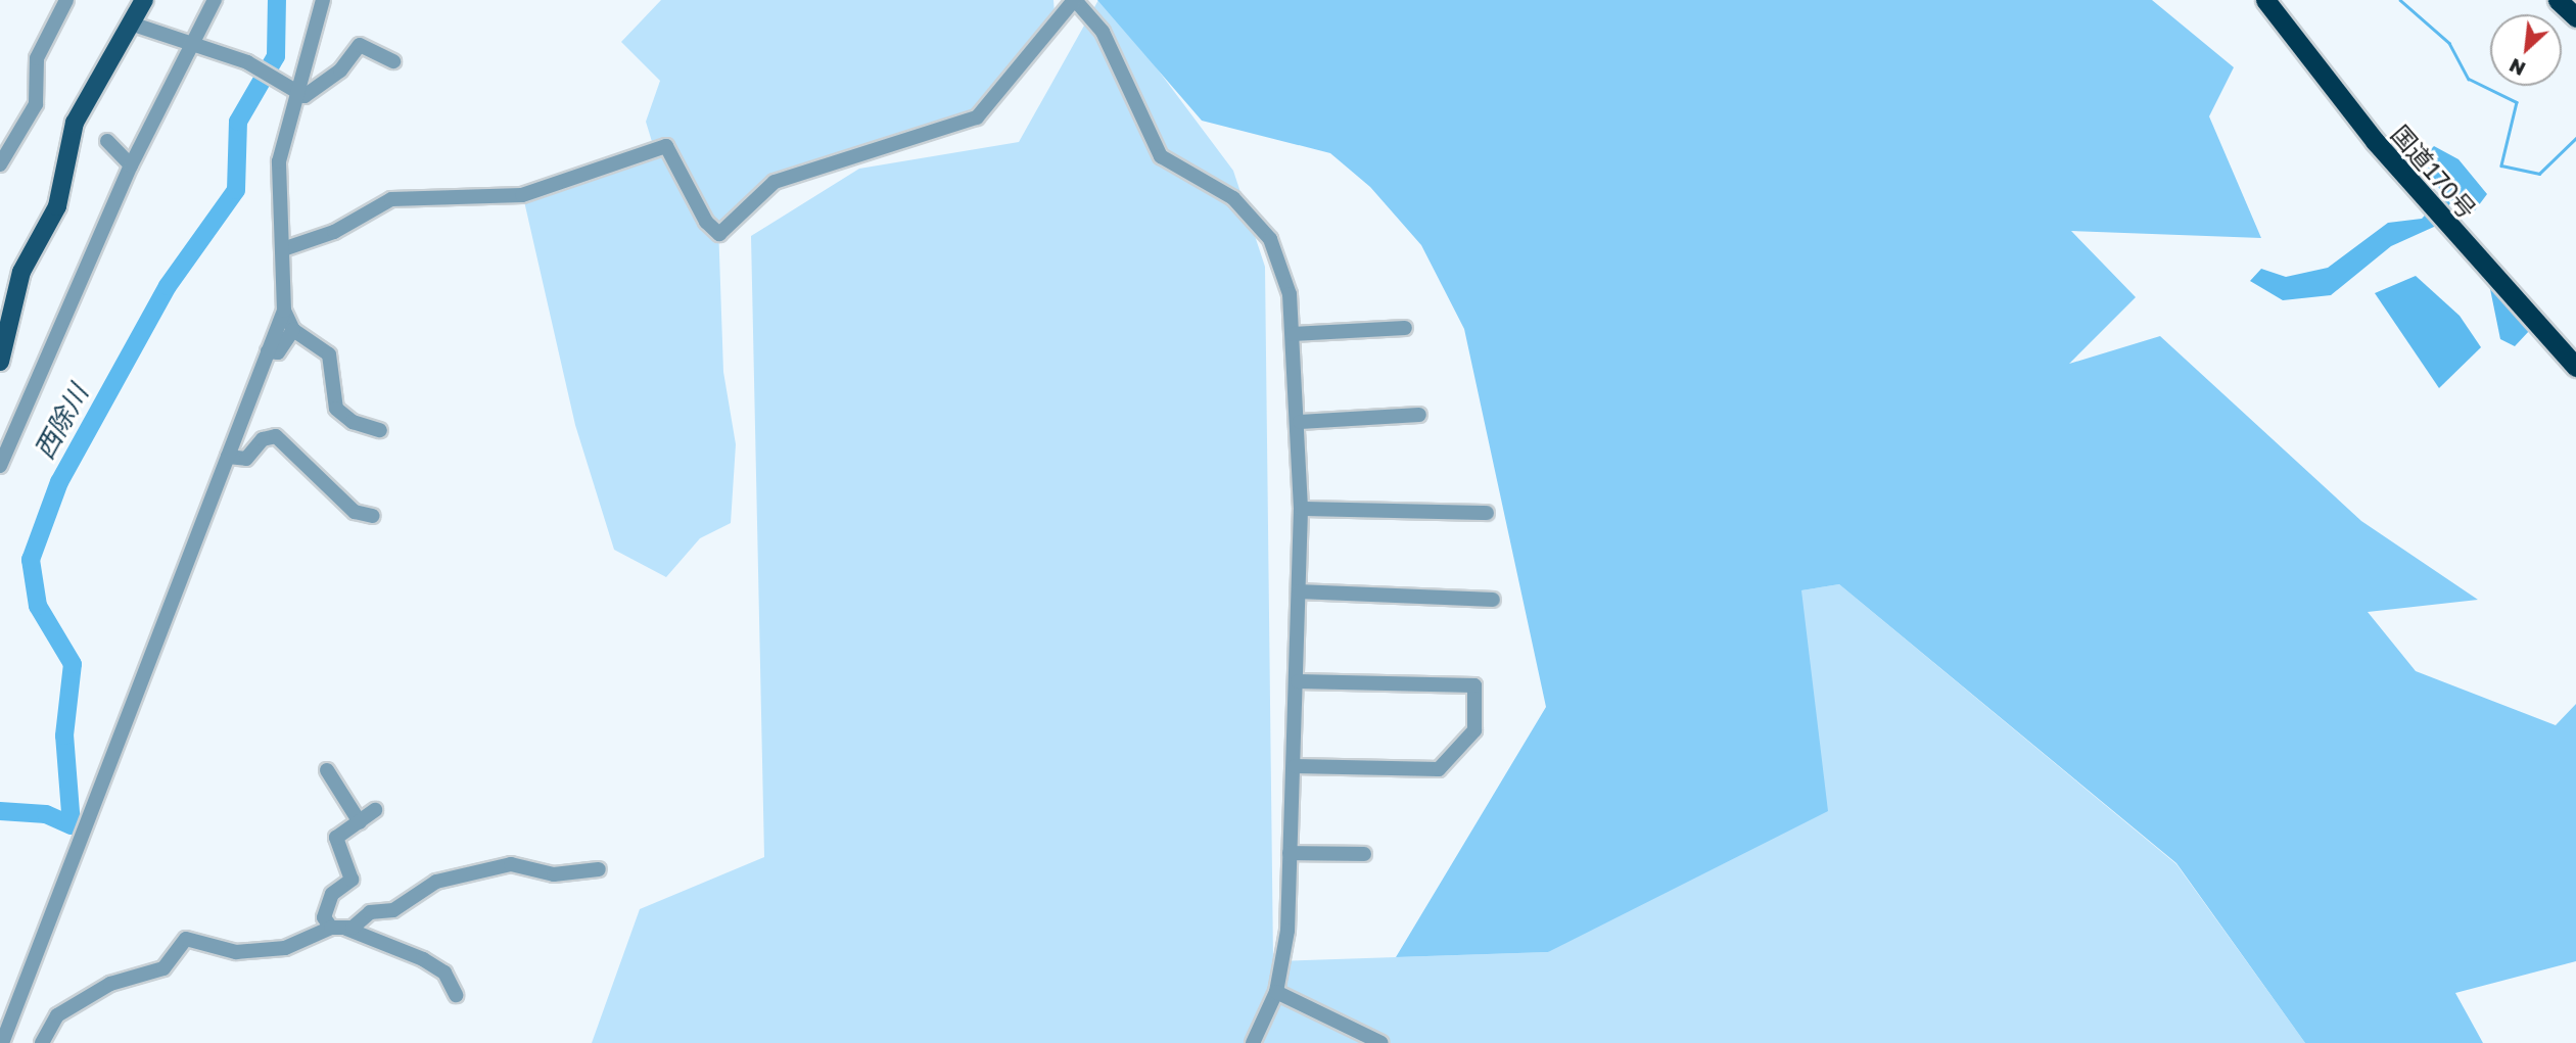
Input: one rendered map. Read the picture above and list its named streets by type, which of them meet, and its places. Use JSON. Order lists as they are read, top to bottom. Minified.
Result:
{"streets":{"highway":["国道170号"]},"water":["西除川"],"north":"bottom left"}
